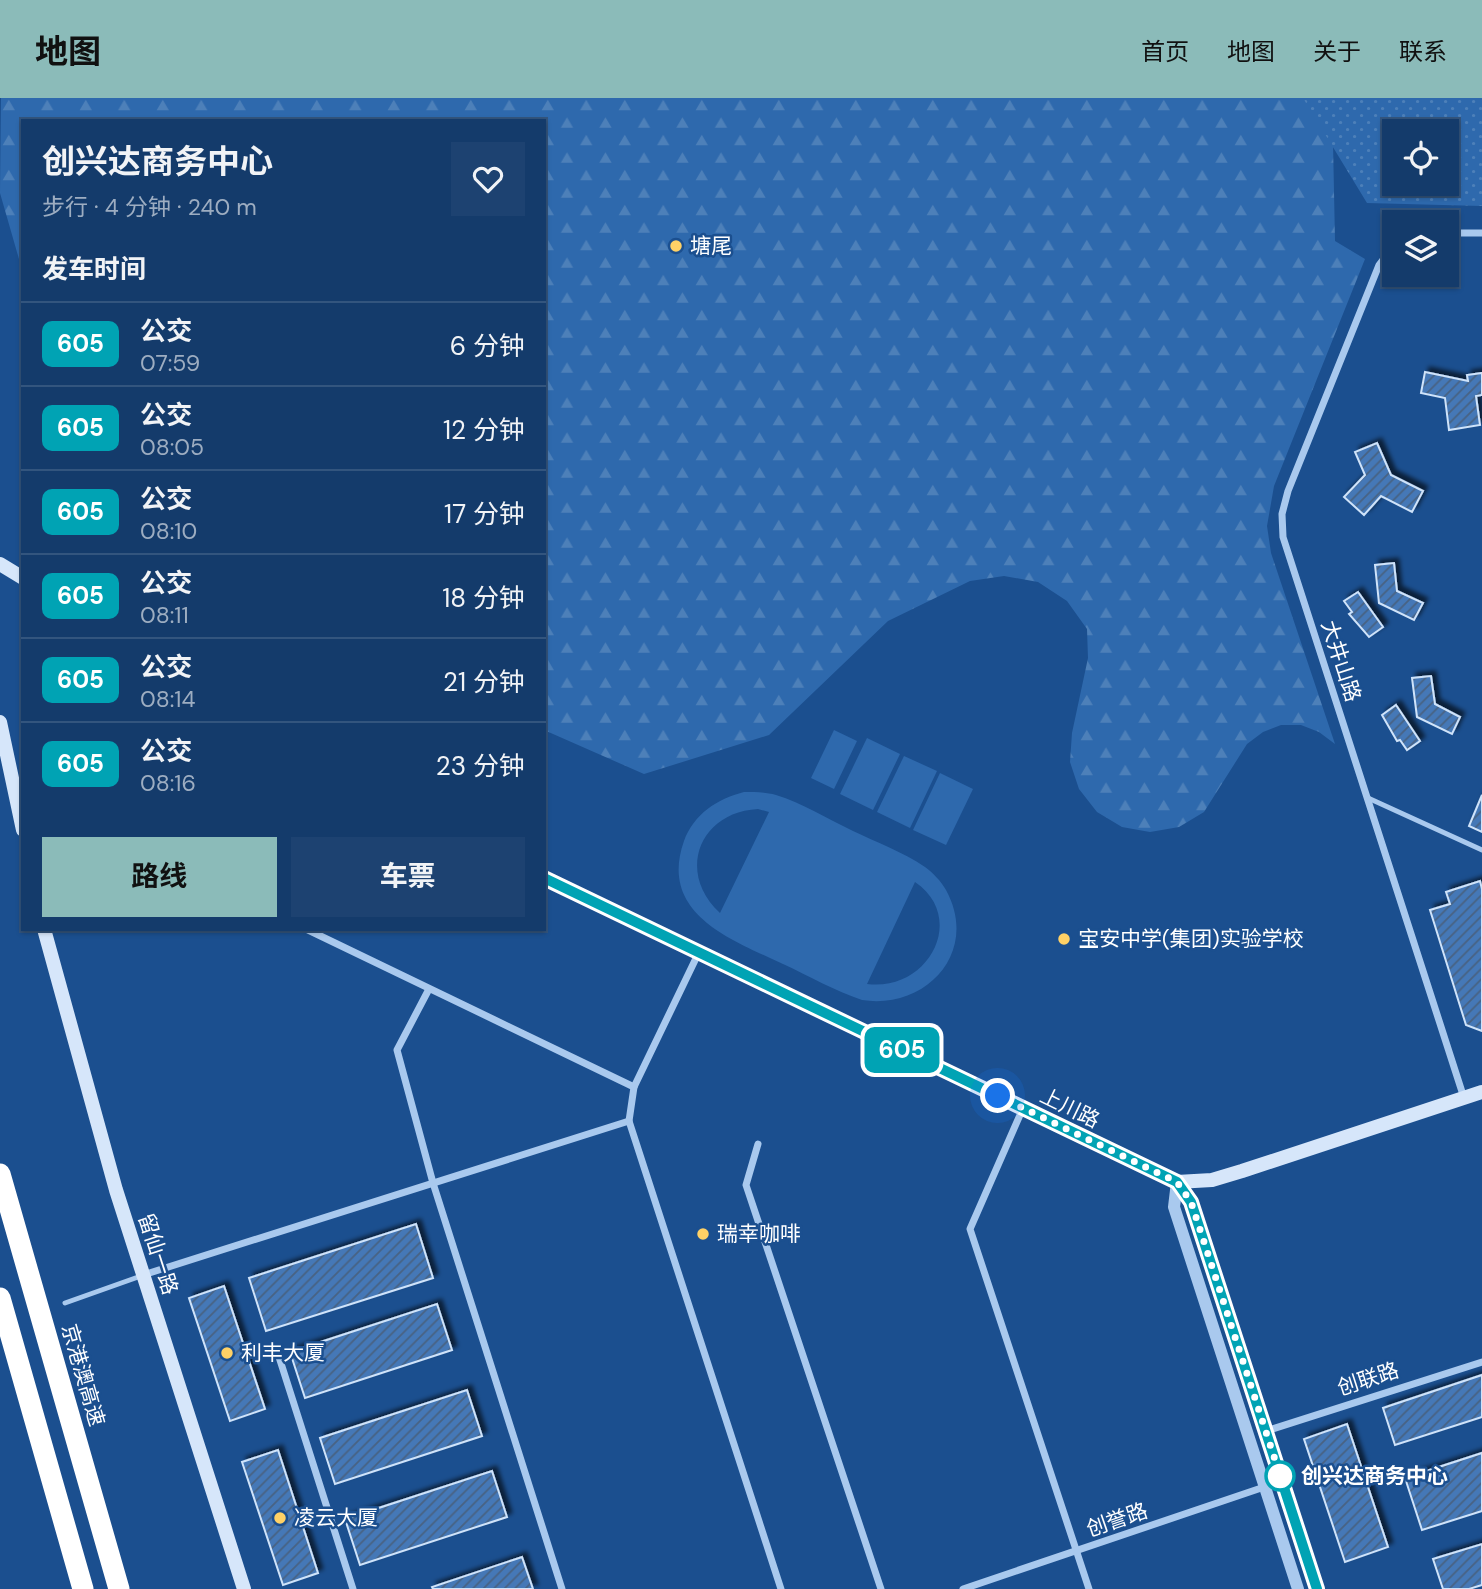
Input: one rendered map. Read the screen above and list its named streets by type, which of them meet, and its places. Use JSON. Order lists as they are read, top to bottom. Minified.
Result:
{"streets":{"highway":["京港澳高速"],"main road":["上川路","留仙一路"],"street":["大井山路","创联路","创誉路"]},"crossings":[["大井山路","上川路"]],"places":["塘尾","宝安中学(集团)实验学校","瑞幸咖啡","利丰大厦","创兴达商务中心","凌云大厦"],"lines":["bus line 605"],"page":{"header":"地图","nav":["首页","地图","关于","联系"],"on_map":"605","heading":[["创兴达商务中心","步行 · 4 分钟 · 240 m"],"发车时间"],"list":[{"mark":"605","name":"公交","note":"07:59","value":"6 分钟"},{"mark":"605","name":"公交","note":"08:05","value":"12 分钟"},{"mark":"605","name":"公交","note":"08:10","value":"17 分钟"},{"mark":"605","name":"公交","note":"08:11","value":"18 分钟"},{"mark":"605","name":"公交","note":"08:14","value":"21 分钟"},{"mark":"605","name":"公交","note":"08:16","value":"23 分钟"}],"buttons":["路线","车票"]}}
